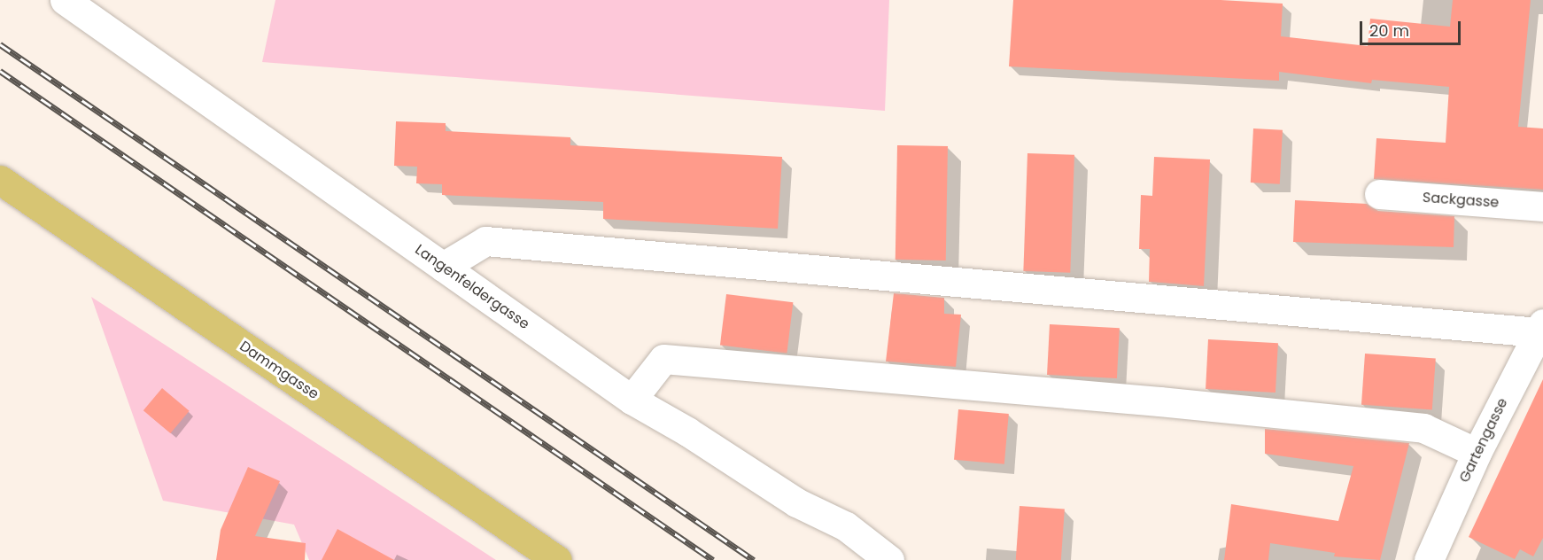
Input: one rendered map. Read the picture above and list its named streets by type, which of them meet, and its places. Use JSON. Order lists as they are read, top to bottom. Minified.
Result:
{"streets":{"main road":["Dammgasse"],"street":["Sackgasse","Langenfeldergasse","Gartengasse"]},"scale_bar":"20 m"}
